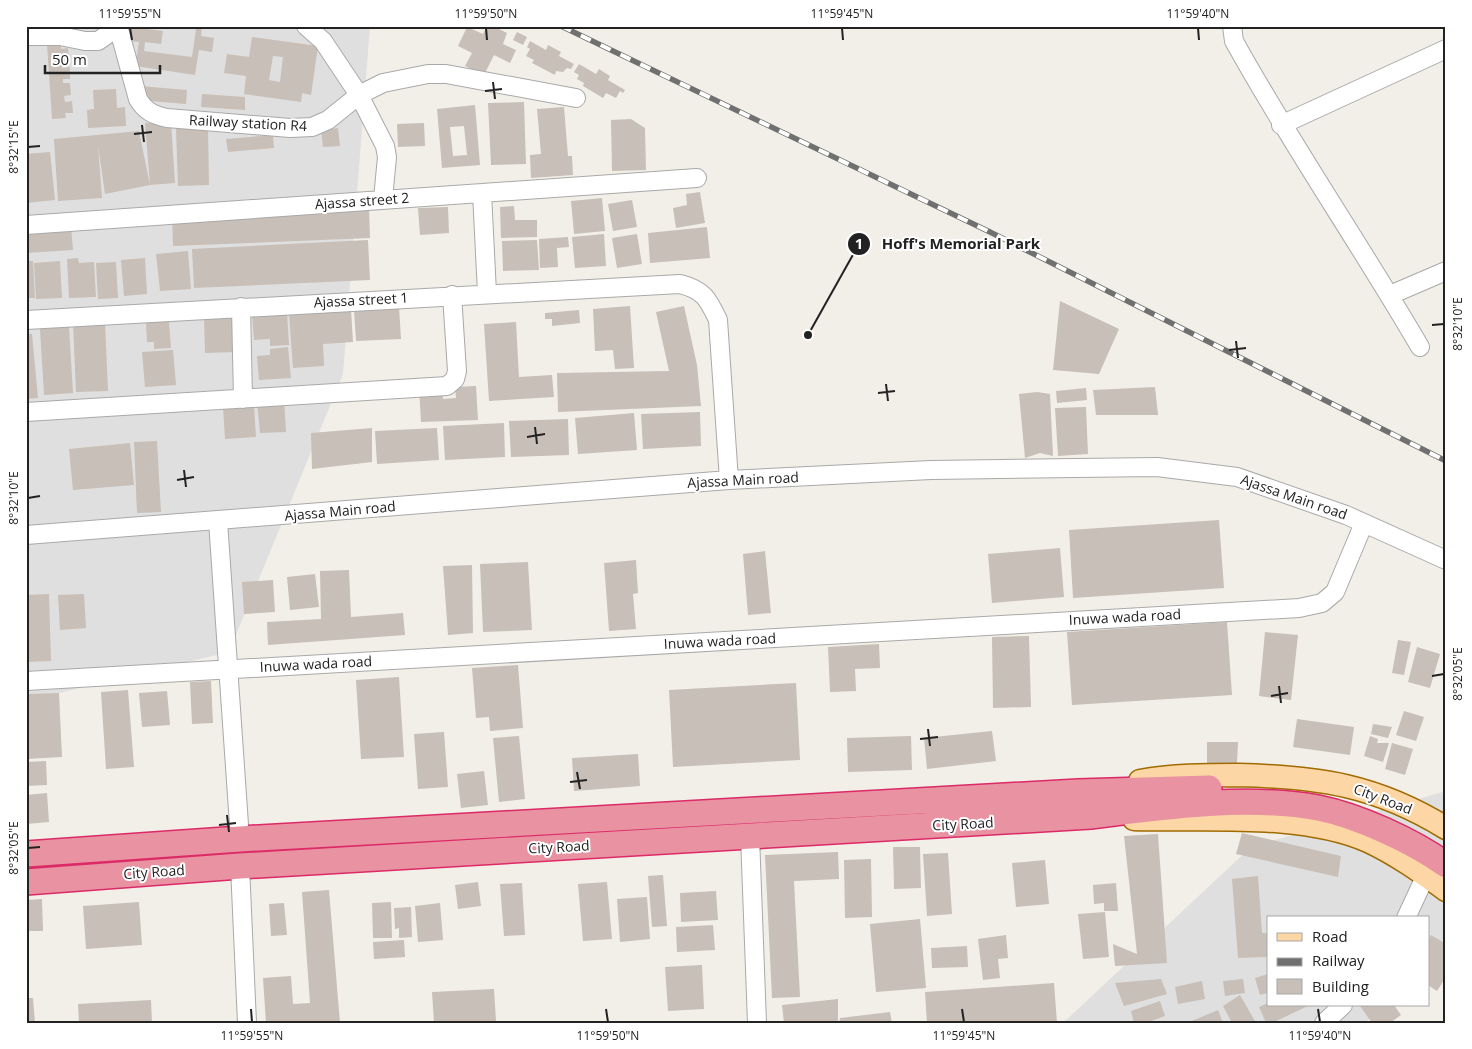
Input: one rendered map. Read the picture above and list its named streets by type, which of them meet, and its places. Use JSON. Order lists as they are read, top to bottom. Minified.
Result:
{"streets":{"highway":["City Road"],"street":["Railway station R4","Ajassa street 2","Ajassa street 1","Ajassa Main road","Inuwa wada road"]},"crossings":[["Ajassa street 1","Ajassa Main road"],["Ajassa Main road","Inuwa wada road"]],"places":["Hoff's Memorial Park"],"legend":["Road","Railway","Building"],"scale_bar":"50 m","coordinates":["11°59'55\"N","11°59'50\"N","11°59'45\"N","11°59'40\"N","8°32'15\"E","8°32'10\"E","8°32'05\"E"]}
